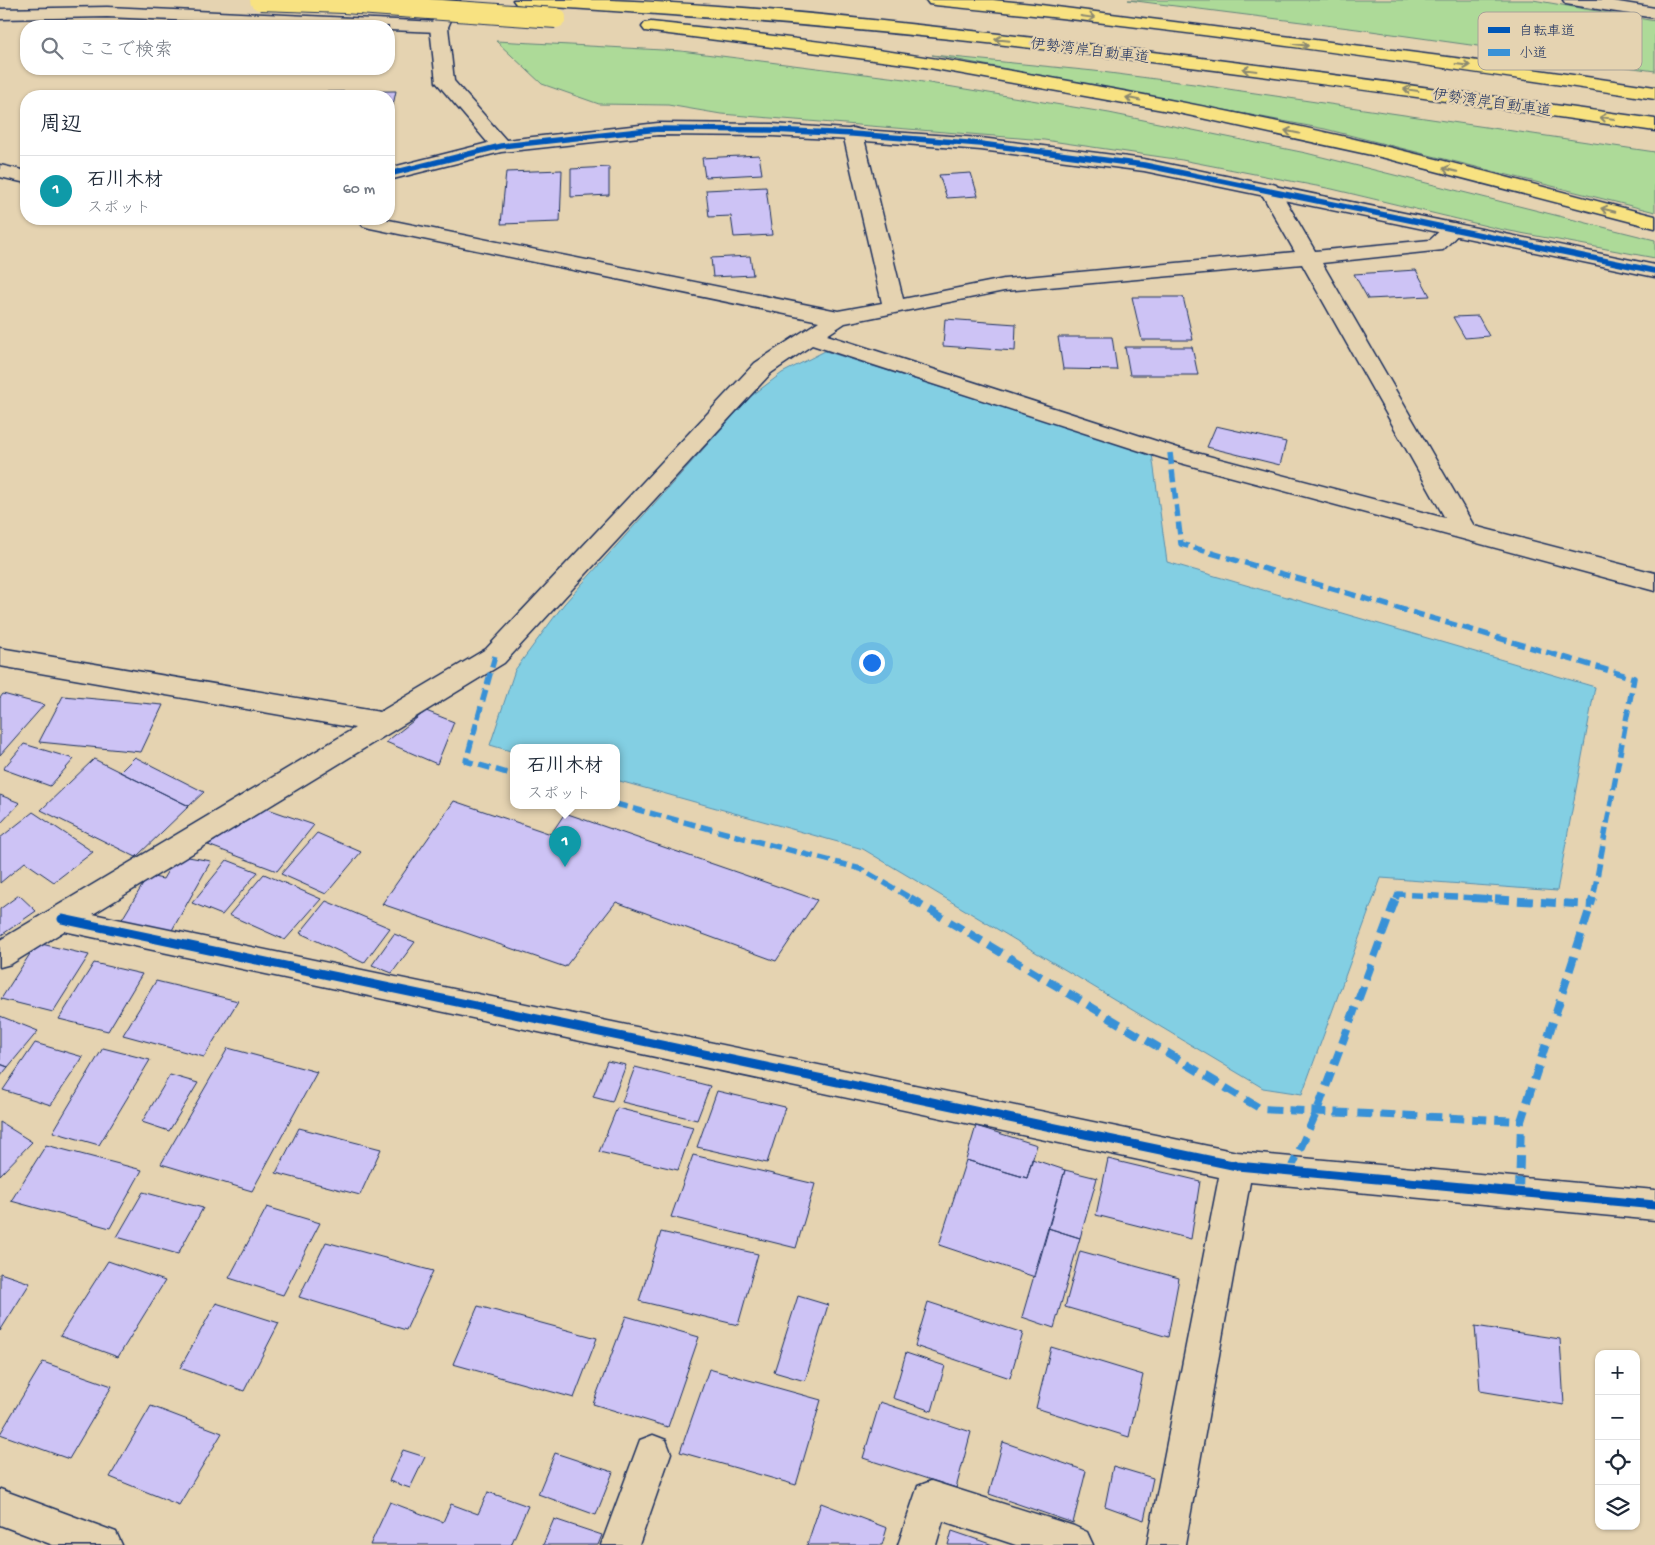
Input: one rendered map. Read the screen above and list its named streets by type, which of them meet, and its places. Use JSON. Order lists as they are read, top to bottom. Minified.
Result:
{"streets":{"highway":["伊勢湾岸自動車道"]},"legend":["自転車道","小道"],"page":{"search":"ここで検索","heading":"周辺","list":[{"mark":"1","name":"石川木材","note":"スポット","value":"60 m"}],"popup":["石川木材","スポット"],"pins":"1","map_buttons":["+","−"]}}
